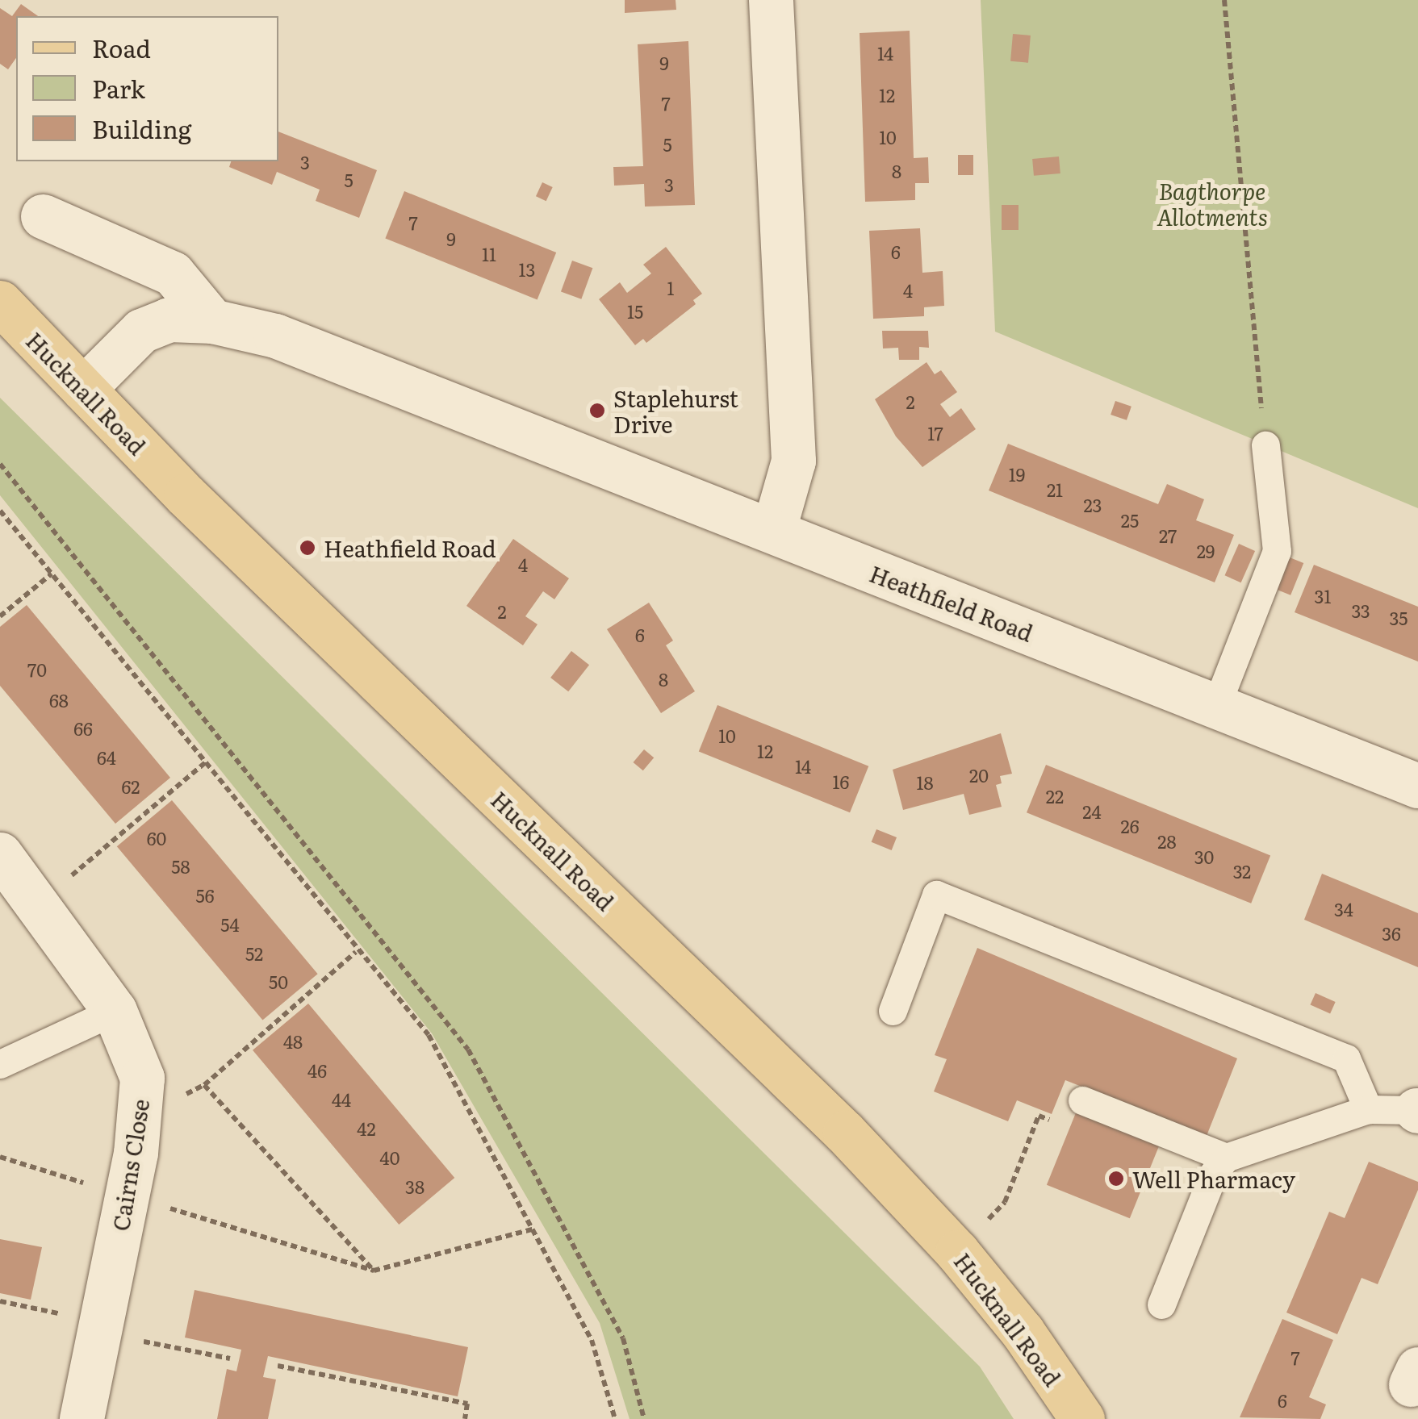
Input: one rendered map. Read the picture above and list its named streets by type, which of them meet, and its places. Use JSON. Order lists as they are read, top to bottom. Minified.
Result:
{"streets":{"main road":["Hucknall Road","Heathfield Road","Cairns Close"]},"crossings":[["Hucknall Road","Heathfield Road"]],"parks":["Bagthorpe Allotments"],"places":["Staplehurst Drive","Heathfield Road","Well Pharmacy"],"house_numbers":["14","9","12","7","10","5","3","8","5","3","7","9","6","11","13","1","4","15","2","17","19","21","23","25","27","29","4","31","33","2","35","6","70","8","68","66","10","12","64","14","20","16","18","62","22","24","26","60","28","30","58","32","56","34","54","36","52","50","48","46","44","42","40","38","7","6"],"legend":["Road","Park","Building"]}
